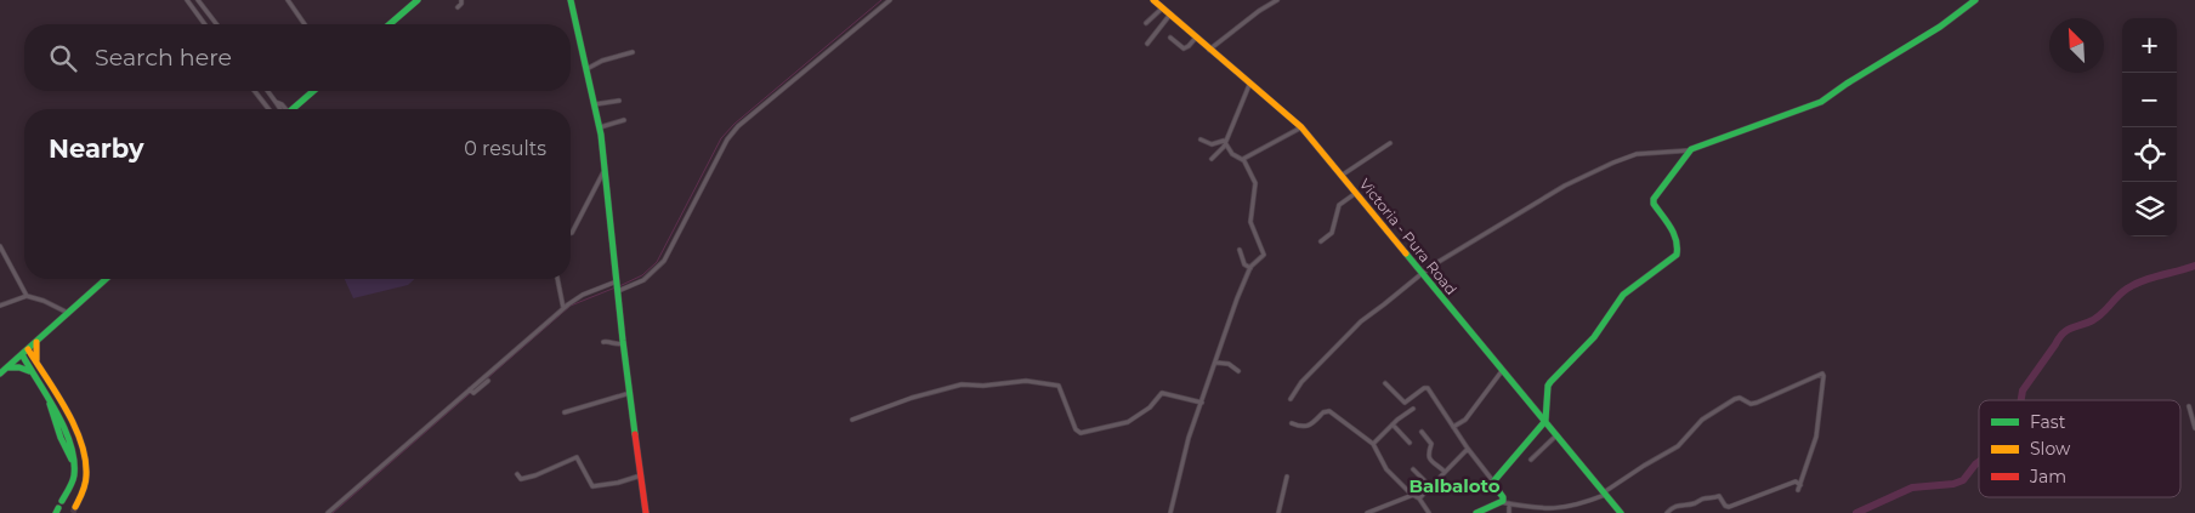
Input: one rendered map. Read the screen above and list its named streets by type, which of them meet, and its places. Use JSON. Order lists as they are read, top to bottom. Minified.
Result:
{"streets":{"main road":["Victoria - Pura Road"]},"districts":["Balbaloto"],"legend":["Fast","Slow","Jam"],"north":"top left","page":{"map_buttons":["+","−"],"search":"Search here","heading":["Nearby","0 results"]}}
